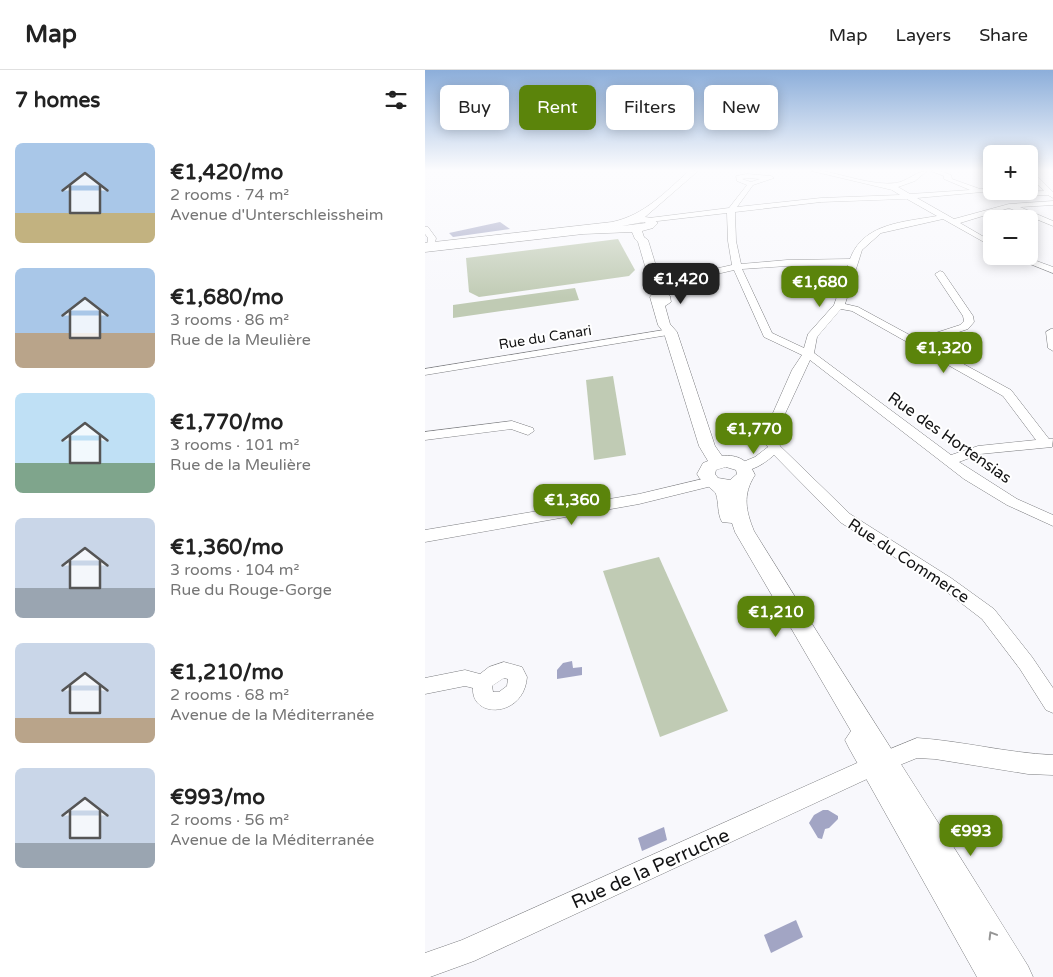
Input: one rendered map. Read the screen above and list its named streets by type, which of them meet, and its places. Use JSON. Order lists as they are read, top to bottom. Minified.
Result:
{"streets":{"street":["Rue du Canari","Rue des Hortensias","Rue du Commerce","Rue de la Perruche"]},"page":{"header":"Map","nav":["Map","Layers","Share"],"heading":"7 homes","chip":["Buy","Rent","Filters","New"],"list":[{"name":"€1,420/mo","note":"2 rooms · 74 m² · Avenue d'Unterschleissheim"},{"name":"€1,680/mo","note":"3 rooms · 86 m² · Rue de la Meulière"},{"name":"€1,770/mo","note":"3 rooms · 101 m² · Rue de la Meulière"},{"name":"€1,360/mo","note":"3 rooms · 104 m² · Rue du Rouge-Gorge"},{"name":"€1,210/mo","note":"2 rooms · 68 m² · Avenue de la Méditerranée"},{"name":"€993/mo","note":"2 rooms · 56 m² · Avenue de la Méditerranée"}],"map_buttons":["+","−"],"price":["€1,420","€1,680","€1,320","€1,770","€1,360","€1,210","€993"]}}
